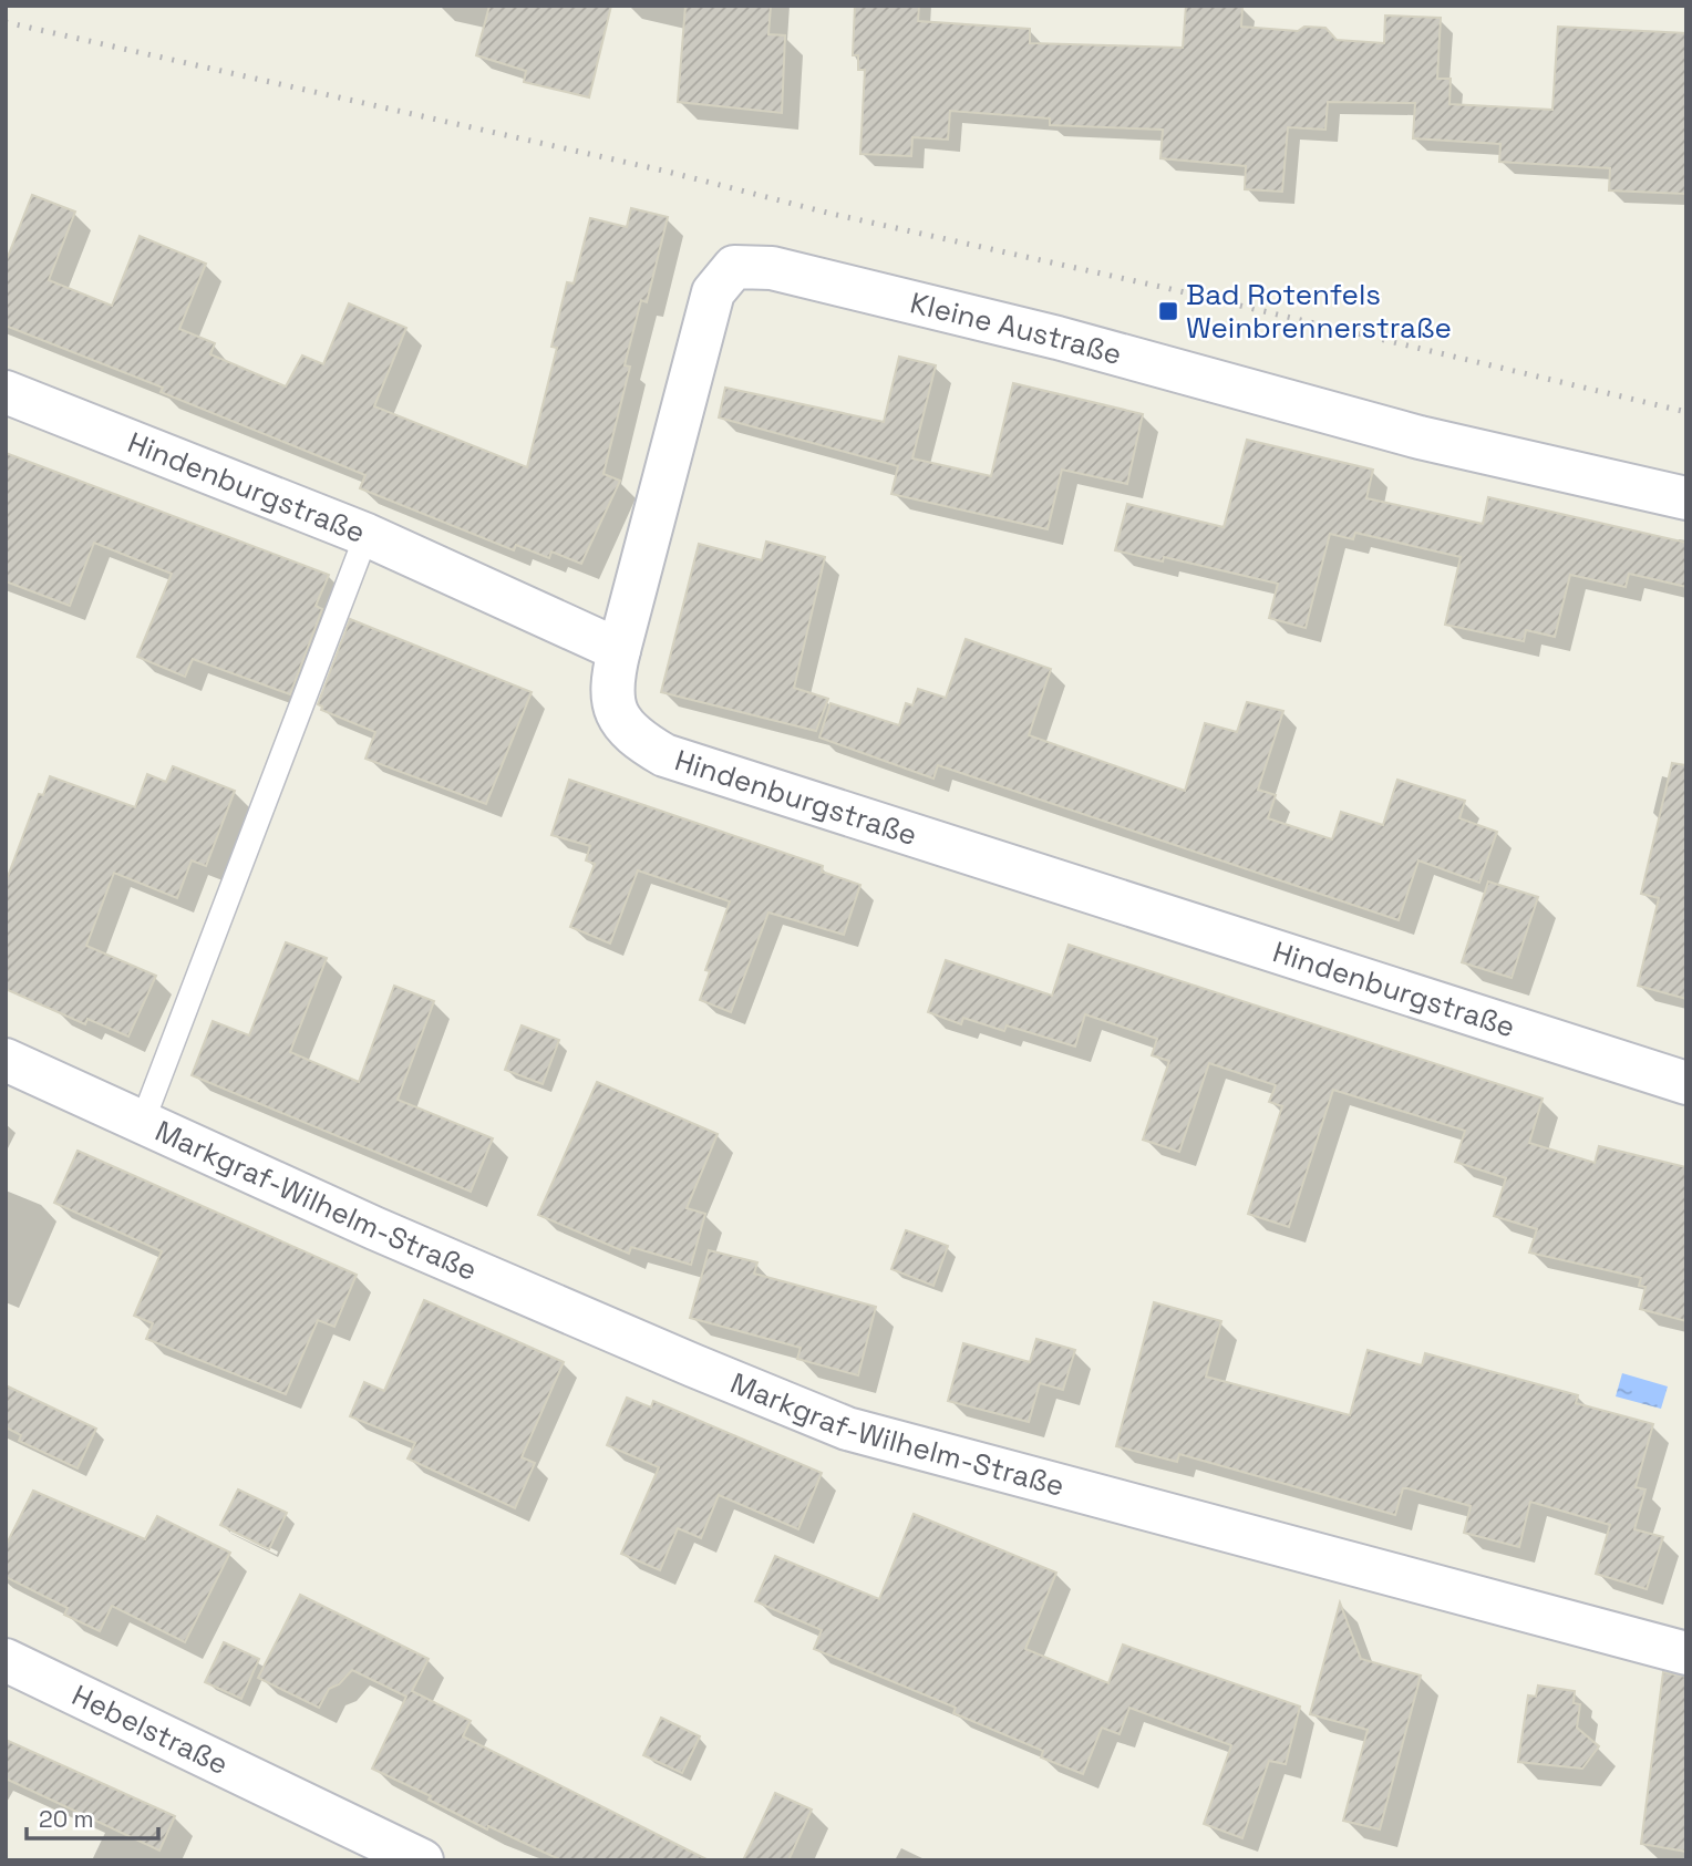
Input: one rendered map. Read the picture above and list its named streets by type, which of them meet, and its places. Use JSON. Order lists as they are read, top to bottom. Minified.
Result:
{"streets":{"street":["Kleine Austraße","Hindenburgstraße","Markgraf-Wilhelm-Straße","Hebelstraße"]},"crossings":[["Kleine Austraße","Hindenburgstraße"],["Hindenburgstraße","Markgraf-Wilhelm-Straße"]],"places":{"transit":["Bad Rotenfels Weinbrennerstraße"]},"scale_bar":"20 m"}
